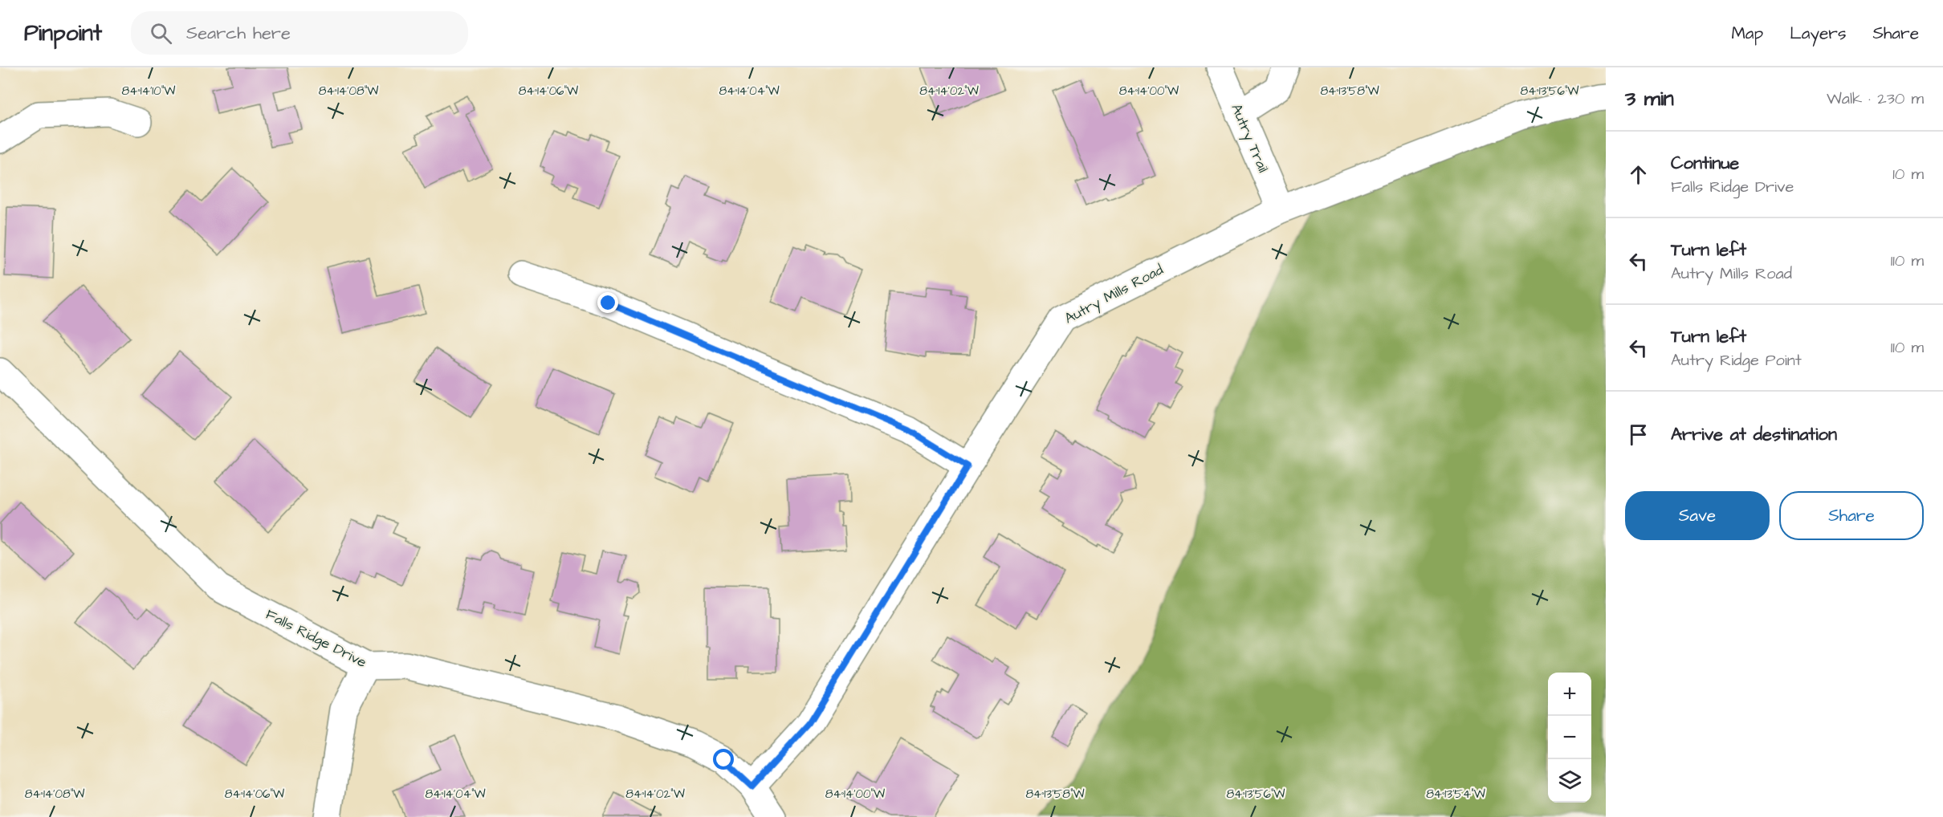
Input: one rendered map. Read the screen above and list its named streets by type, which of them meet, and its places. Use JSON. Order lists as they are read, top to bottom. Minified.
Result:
{"streets":{"street":["Autry Trail","Autry Mills Road","Falls Ridge Drive"]},"crossings":[["Autry Trail","Autry Mills Road"],["Autry Mills Road","Falls Ridge Drive"]],"page":{"header":"Pinpoint","search":"Search here","nav":["Map","Layers","Share"],"heading":["3 min","Walk · 230 m"],"list":[["Continue","Falls Ridge Drive","10 m"],["Turn left","Autry Mills Road","110 m"],["Turn left","Autry Ridge Point","110 m"],"Arrive at destination"],"buttons":["Save","Share"],"map_buttons":["+","−"]},"coordinates":["84°14'10\"W","84°14'08\"W","84°14'06\"W","84°14'04\"W","84°14'02\"W","84°14'00\"W","84°13'58\"W","84°13'56\"W","84°13'54\"W"]}
